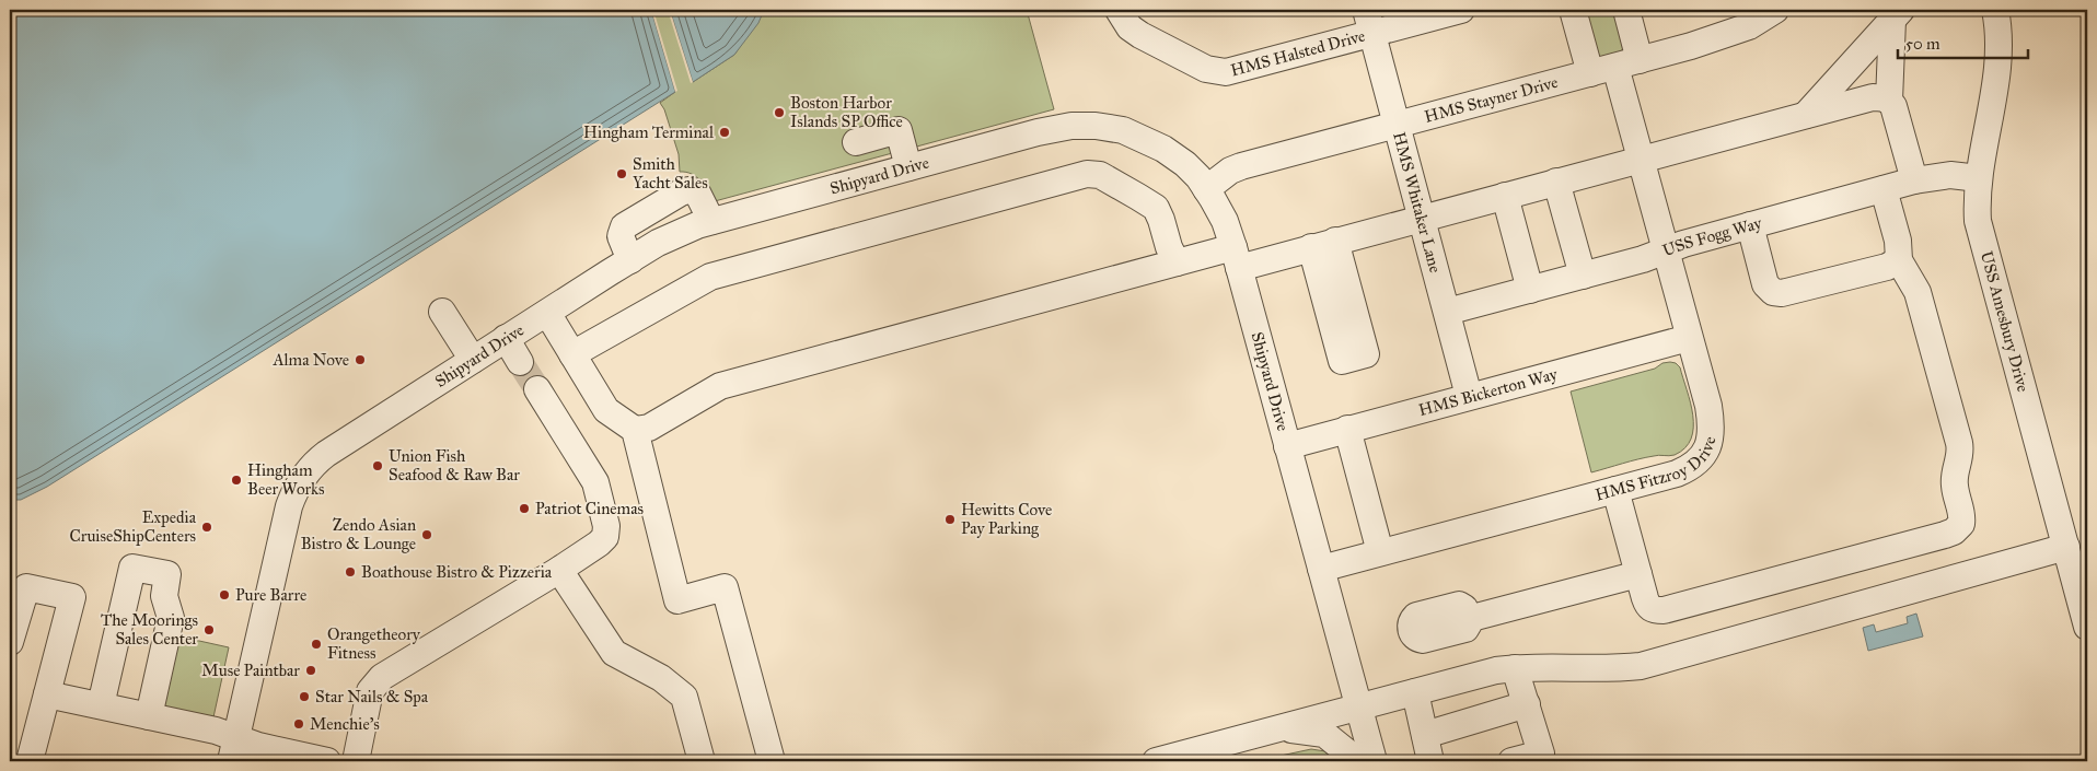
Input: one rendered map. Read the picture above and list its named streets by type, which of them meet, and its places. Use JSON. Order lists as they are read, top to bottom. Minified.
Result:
{"streets":{"street":["HMS Halsted Drive","HMS Stayner Drive","Shipyard Drive","HMS Whitaker Lane","USS Fogg Way","USS Amesbury Drive","HMS Bickerton Way","HMS Fitzroy Drive"]},"crossings":[["HMS Halsted Drive","HMS Whitaker Lane"],["HMS Stayner Drive","Shipyard Drive"],["HMS Stayner Drive","HMS Whitaker Lane"],["HMS Stayner Drive","HMS Fitzroy Drive"],["Shipyard Drive","HMS Bickerton Way"],["Shipyard Drive","HMS Fitzroy Drive"],["HMS Whitaker Lane","USS Fogg Way"],["HMS Whitaker Lane","HMS Bickerton Way"],["USS Fogg Way","USS Amesbury Drive"],["USS Fogg Way","HMS Fitzroy Drive"],["HMS Bickerton Way","HMS Fitzroy Drive"]],"places":["Boston Harbor Islands SP Office","Hingham Terminal","Smith Yacht Sales","Alma Nove","Union Fish Seafood & Raw Bar","Hingham Beer Works","Patriot Cinemas","Hewitts Cove Pay Parking","Expedia CruiseShipCenters","Zendo Asian Bistro & Lounge","Boathouse Bistro & Pizzeria","Pure Barre","The Moorings Sales Center","Orangetheory Fitness","Muse Paintbar","Star Nails & Spa","Menchie's"],"scale_bar":"50 m"}
